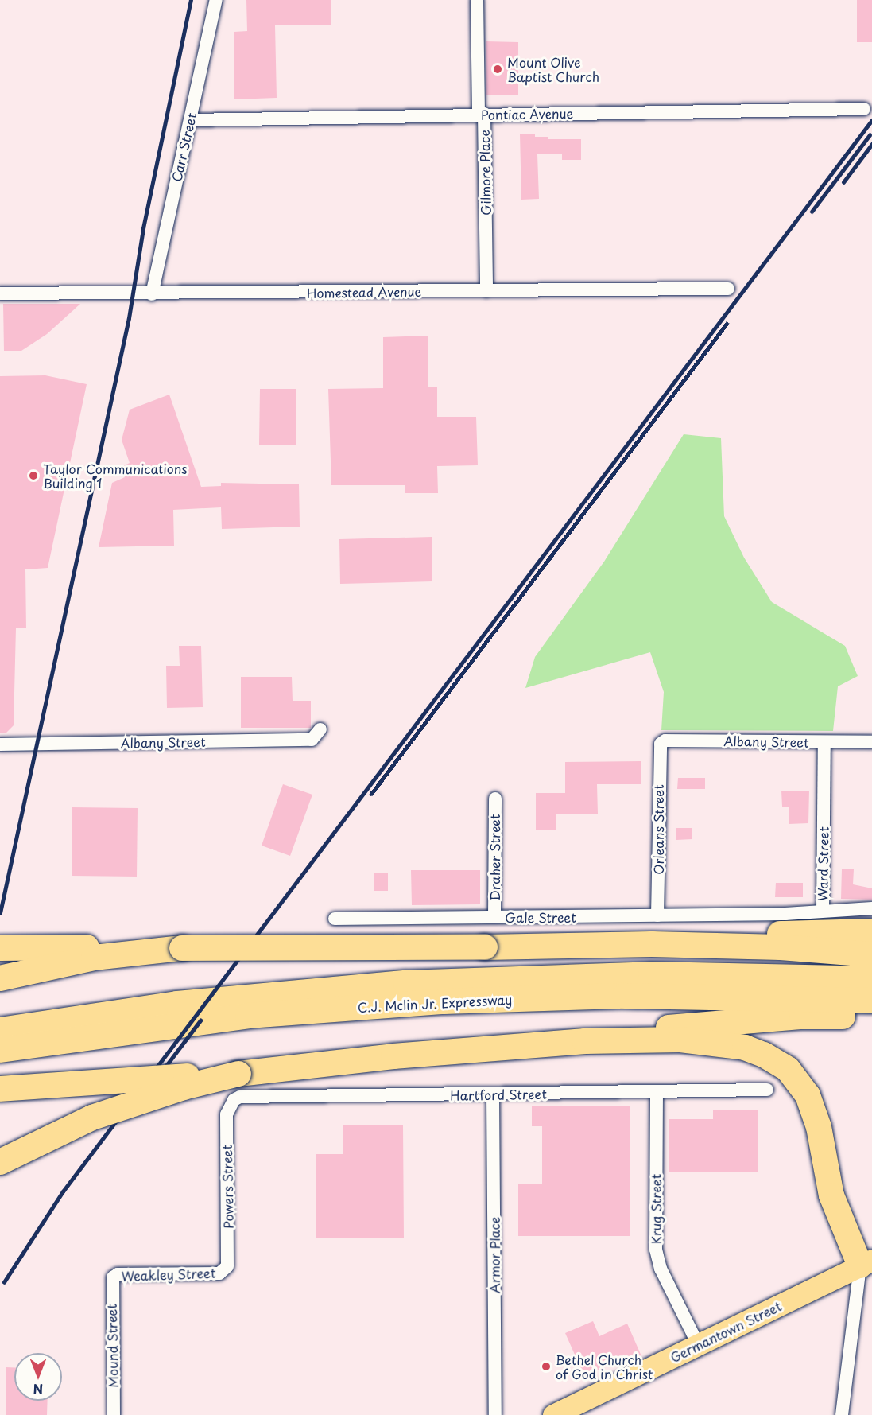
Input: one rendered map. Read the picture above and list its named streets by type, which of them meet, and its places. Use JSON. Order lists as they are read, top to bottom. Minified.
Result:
{"streets":{"highway":["C.J. Mclin Jr. Expressway"],"main road":["Germantown Street"],"street":["Pontiac Avenue","Carr Street","Gilmore Place","Homestead Avenue","Albany Street","Orleans Street","Draher Street","Ward Street","Gale Street","Hartford Street","Powers Street","Krug Street","Armor Place","Weakley Street","Mound Street"]},"crossings":[["Pontiac Avenue","Carr Street"],["Pontiac Avenue","Gilmore Place"],["Carr Street","Homestead Avenue"],["Gilmore Place","Homestead Avenue"],["Albany Street","Orleans Street"],["Albany Street","Ward Street"],["Orleans Street","Gale Street"],["Draher Street","Gale Street"],["Ward Street","Gale Street"],["Hartford Street","Powers Street"],["Hartford Street","Krug Street"],["Hartford Street","Armor Place"],["Powers Street","Weakley Street"],["Krug Street","Germantown Street"],["Weakley Street","Mound Street"]],"places":["Mount Olive Baptist Church","Taylor Communications Building 1","Bethel Church of God in Christ"],"north":"bottom"}
